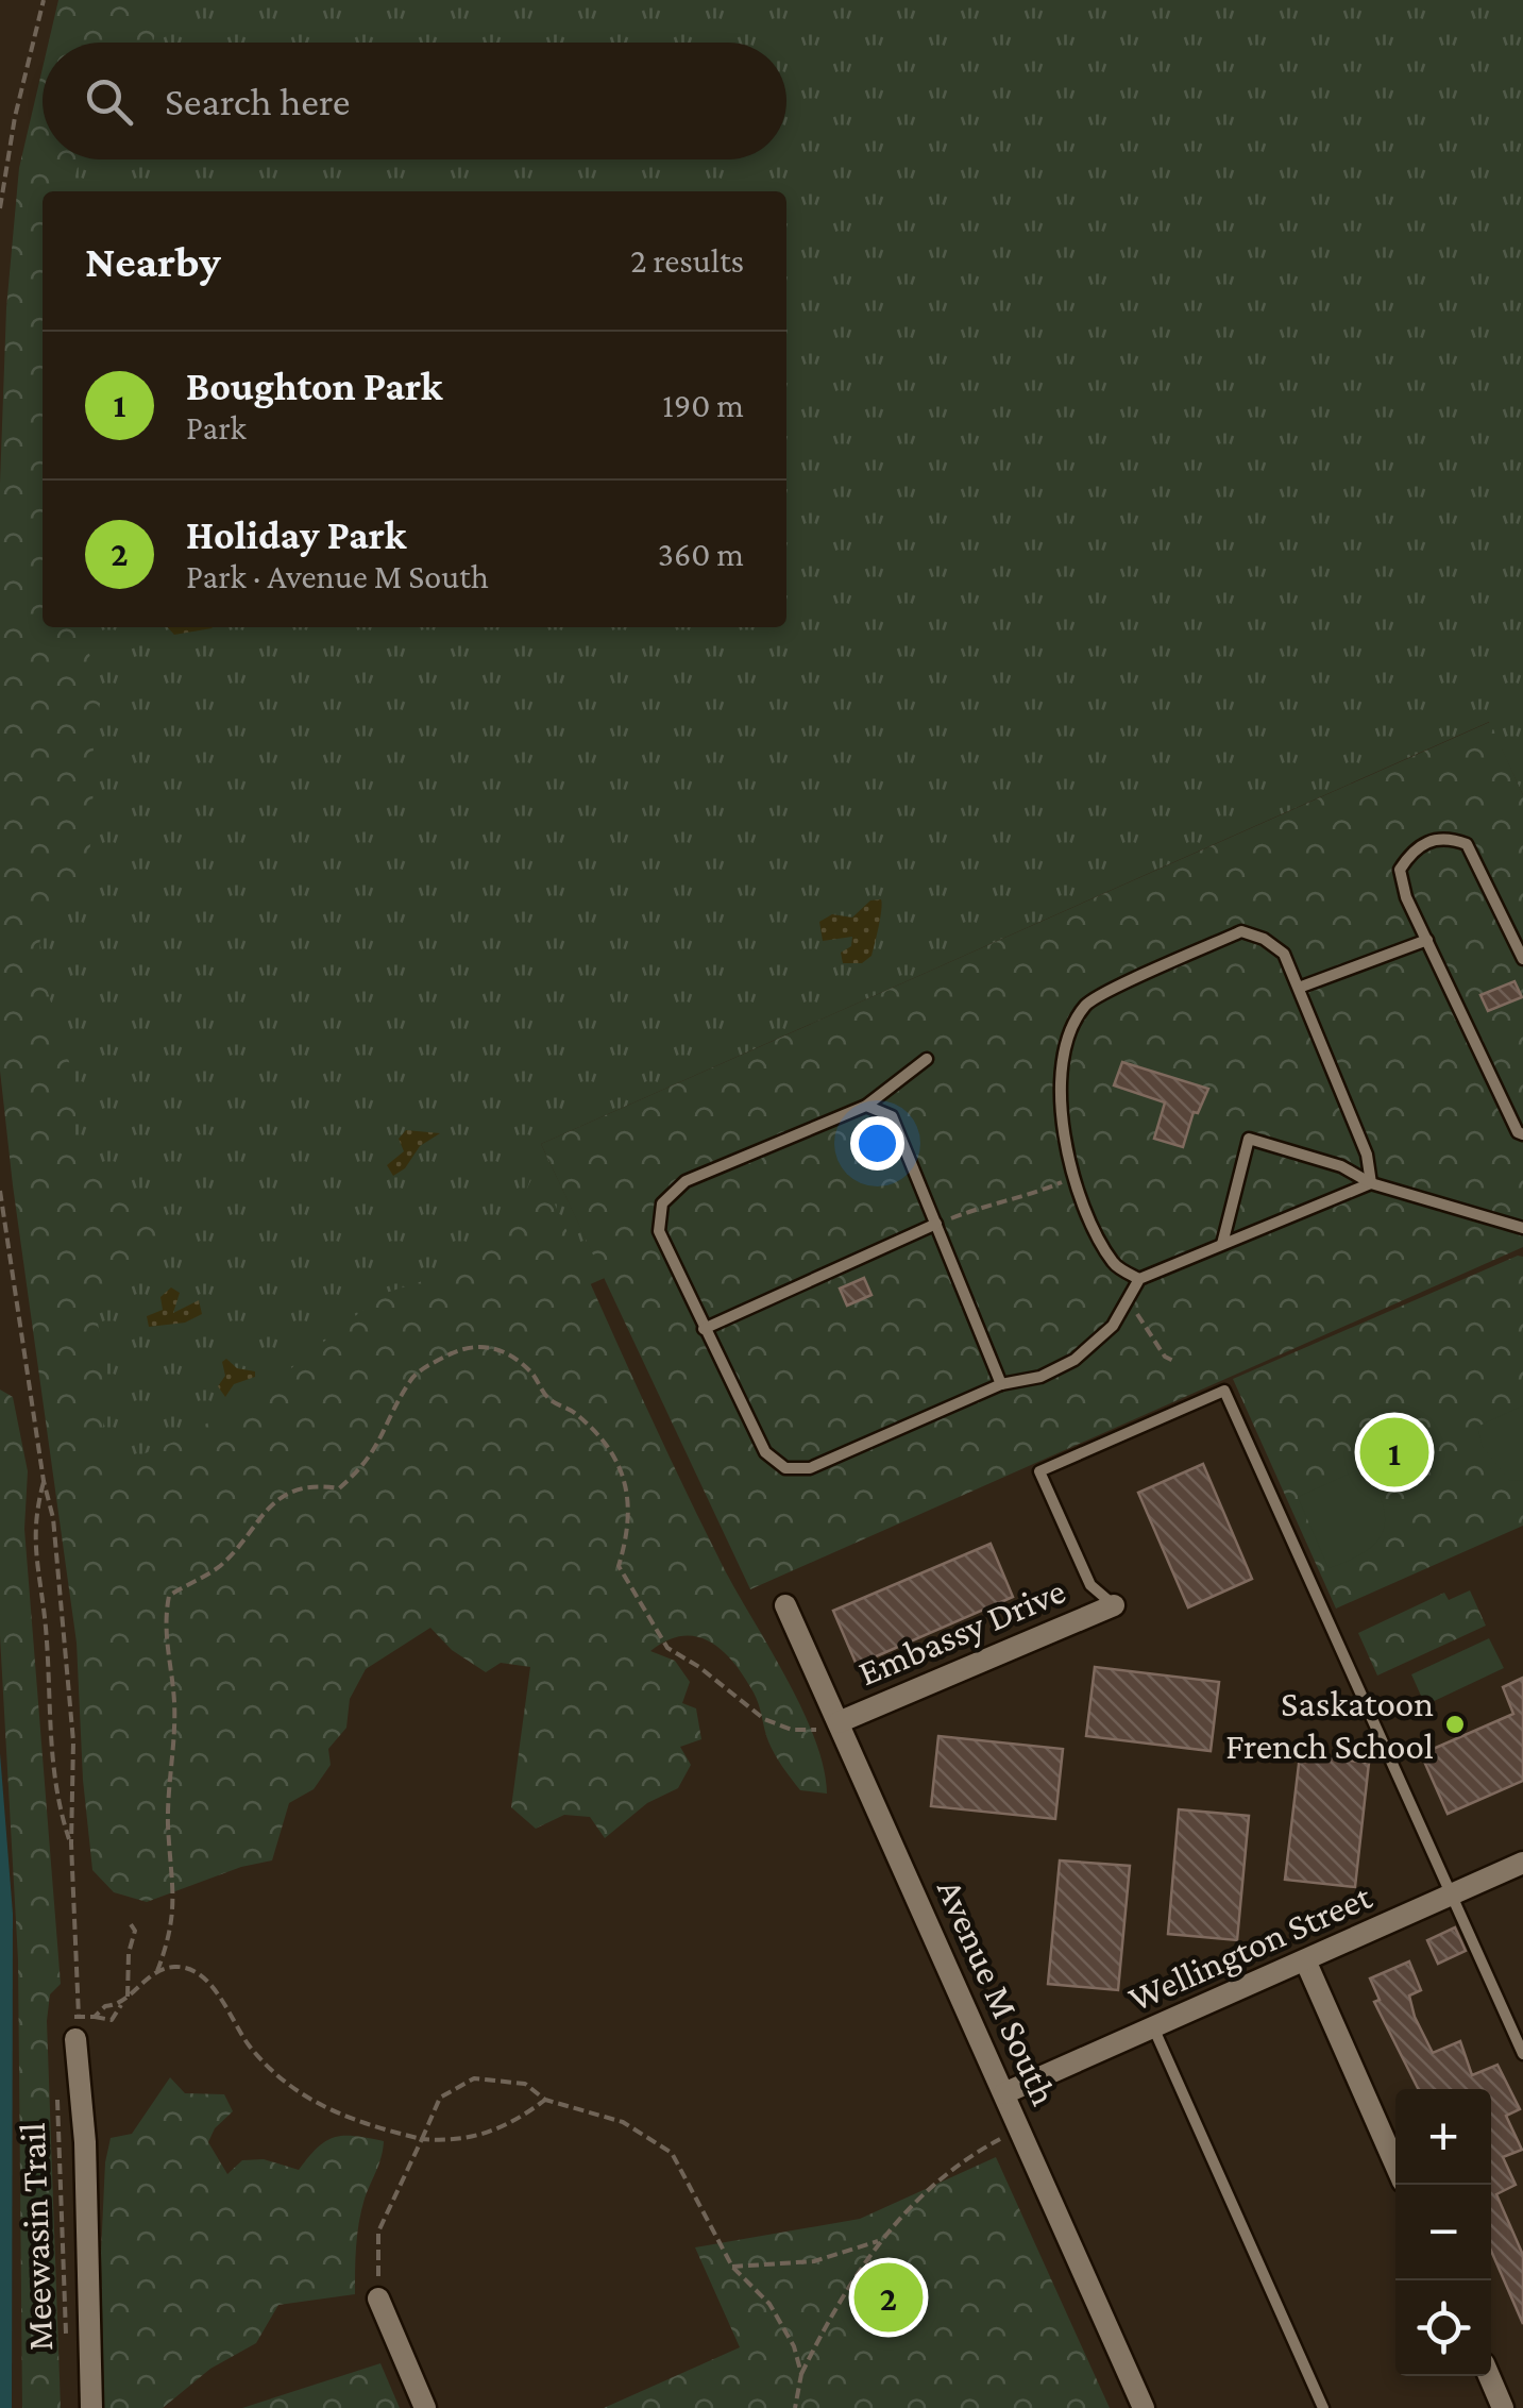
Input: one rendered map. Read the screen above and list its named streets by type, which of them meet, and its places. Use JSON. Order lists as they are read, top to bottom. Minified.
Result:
{"streets":{"street":["Embassy Drive","Wellington Street","Avenue M South"],"path":["Meewasin Trail"]},"crossings":[["Embassy Drive","Avenue M South"],["Wellington Street","Avenue M South"]],"places":["Saskatoon French School"],"page":{"search":"Search here","heading":["Nearby","2 results"],"list":[{"mark":"1","name":"Boughton Park","note":"Park","value":"190 m"},{"mark":"2","name":"Holiday Park","note":"Park · Avenue M South","value":"360 m"}],"pins":["1","2"],"map_buttons":["+","−"]}}
